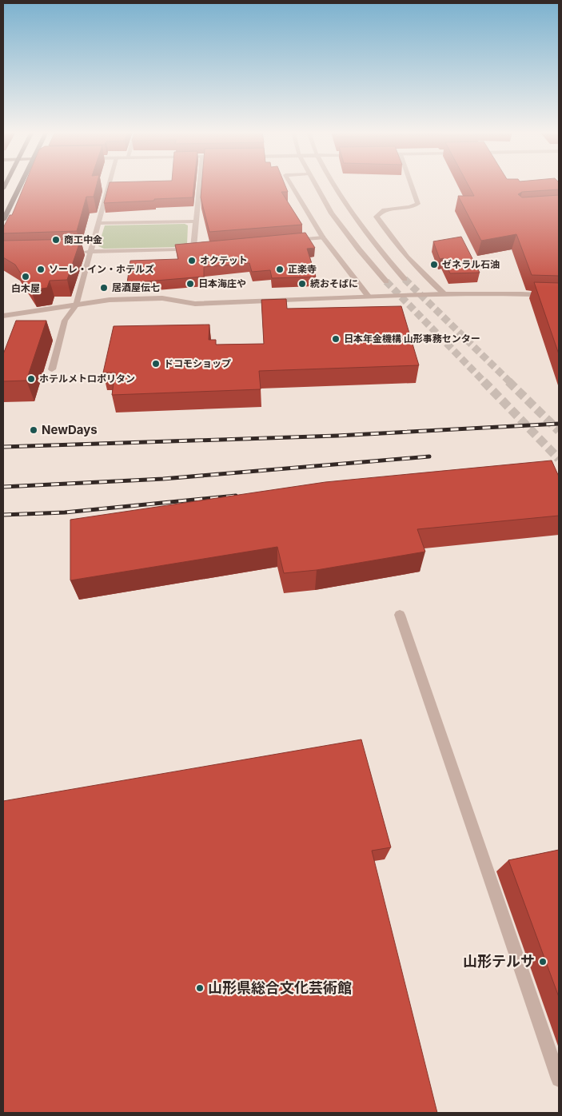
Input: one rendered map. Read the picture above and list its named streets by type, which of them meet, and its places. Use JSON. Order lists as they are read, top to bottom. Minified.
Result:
{"places":["商工中金","オクテット","ゼネラル石油","ソーレ・イン・ホテルズ","正楽寺","白木屋","日本海庄や","続おそばに","居酒屋伝七","日本年金機構 山形事務センター","ドコモショップ","ホテルメトロポリタン","NewDays","山形テルサ","山形県総合文化芸術館"]}
